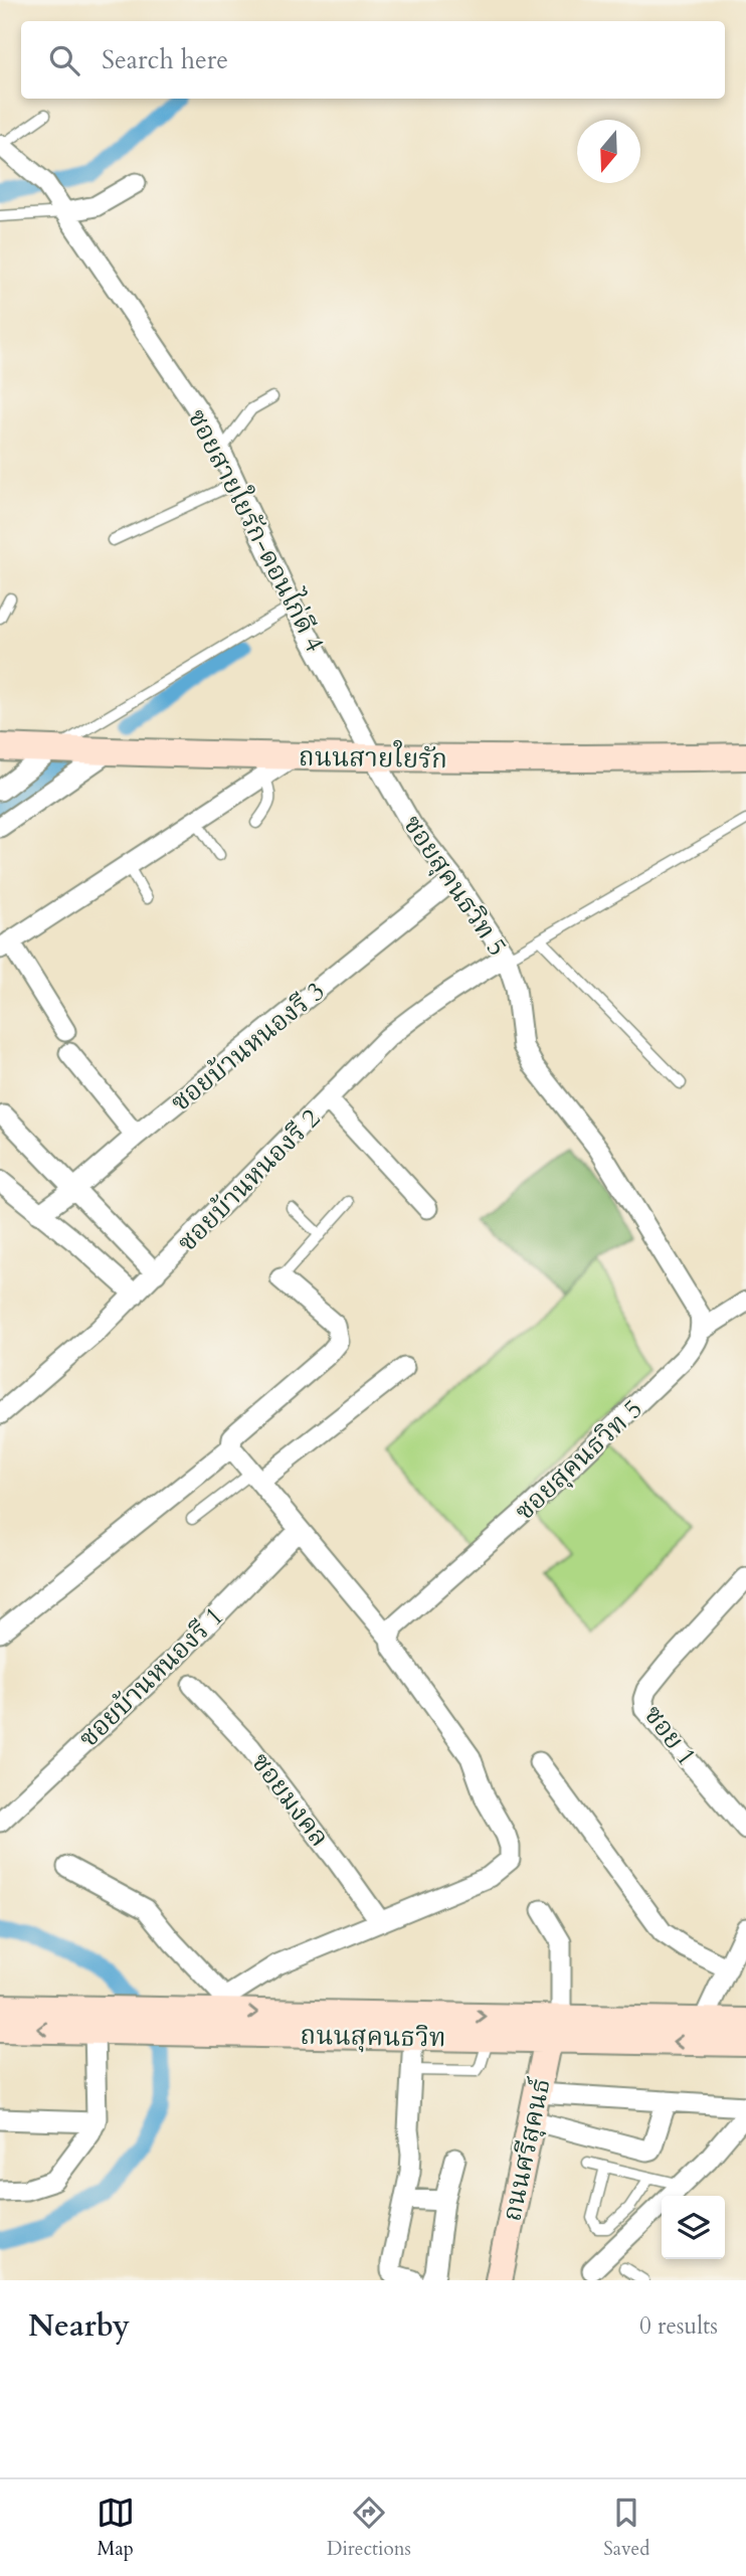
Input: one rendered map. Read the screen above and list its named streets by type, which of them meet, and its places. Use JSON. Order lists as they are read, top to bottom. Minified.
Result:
{"streets":{"main road":["ถนนสายใยรัก","ถนนสุคนธวิท","ถนนศรีสุคนธ์"],"street":["ซอยสายใยรัก-ดอนไก่ดี 4","ซอยสุคนธวิท 5","ซอยบ้านหนองรี 3","ซอยบ้านหนองรี 2","ซอยบ้านหนองรี 1","ซอย 1","ซอยมงคล"]},"crossings":[["ซอยสายใยรัก-ดอนไก่ดี 4","ถนนสายใยรัก"],["ซอยสายใยรัก-ดอนไก่ดี 4","ซอยสุคนธวิท 5"],["ถนนสายใยรัก","ซอยสุคนธวิท 5"],["ซอยสุคนธวิท 5","ซอยบ้านหนองรี 3"],["ซอยสุคนธวิท 5","ซอยบ้านหนองรี 2"],["ถนนสุคนธวิท","ถนนศรีสุคนธ์"]],"north":"bottom","page":{"search":"Search here","heading":["Nearby","0 results"],"nav":["Map","Directions","Saved"]}}
